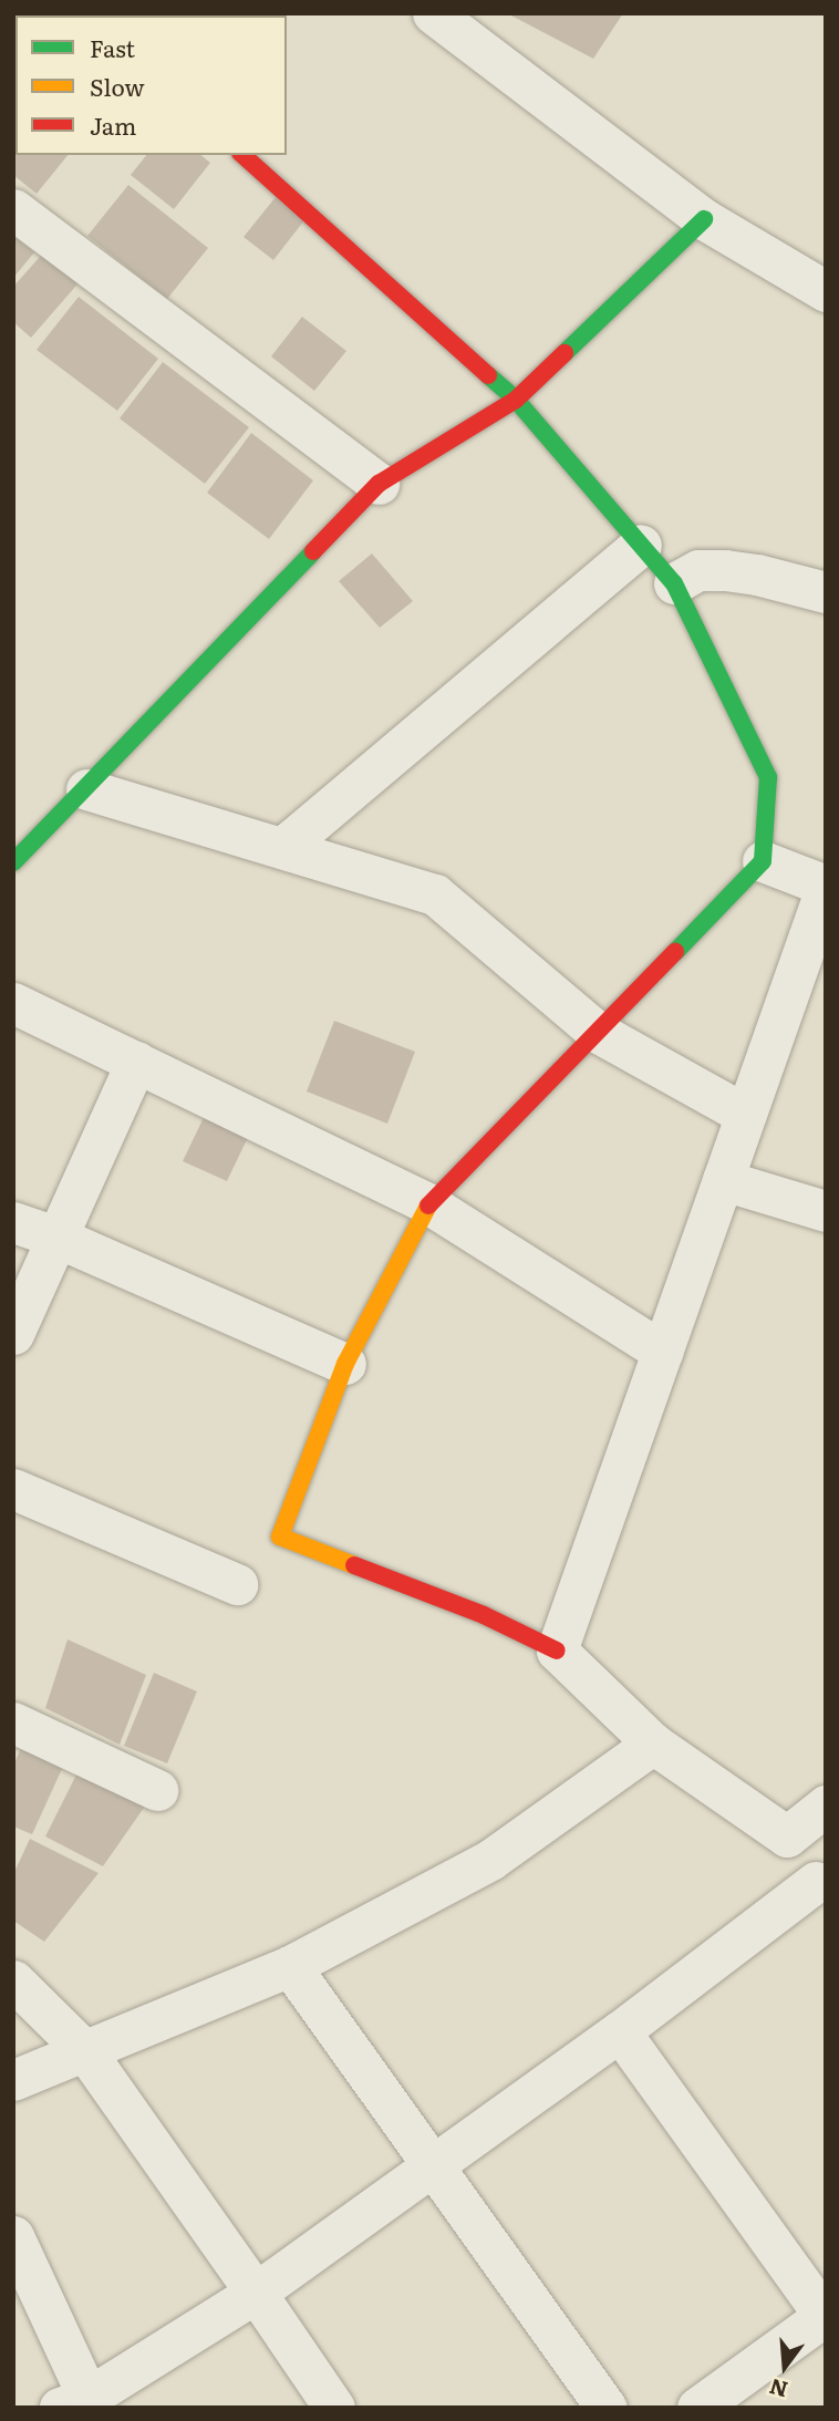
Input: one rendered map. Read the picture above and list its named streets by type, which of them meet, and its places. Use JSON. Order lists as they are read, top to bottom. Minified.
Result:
{"legend":["Fast","Slow","Jam"],"north":"bottom"}
